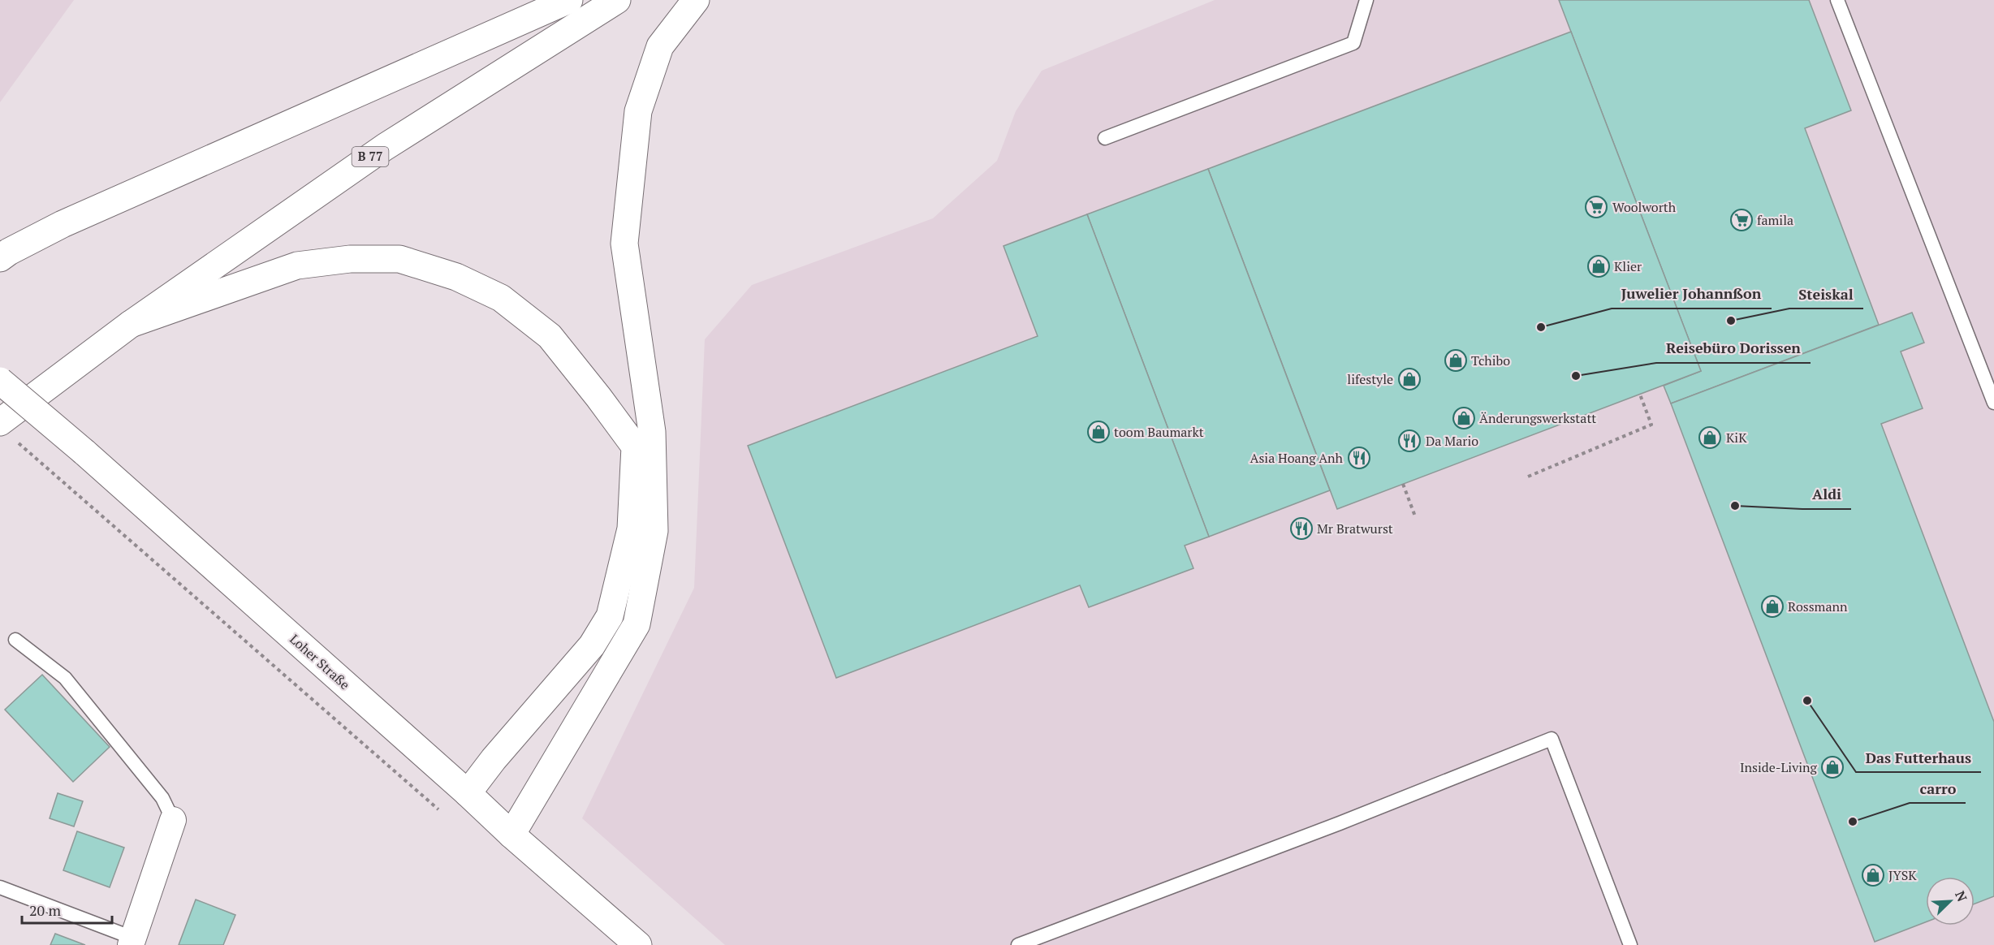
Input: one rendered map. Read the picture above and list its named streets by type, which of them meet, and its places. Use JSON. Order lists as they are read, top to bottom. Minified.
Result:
{"streets":{"main road":["B 77","Loher Straße"]},"places":{"supermarket":["Woolworth","famila"],"shop":["Klier","Tchibo","lifestyle","Änderungswerkstatt","toom Baumarkt","KiK","Rossmann","Inside-Living","JYSK"],"other":["Steiskal","Juwelier Johannßon","Reisebüro Dorissen","Aldi","Das Futterhaus","carro"],"restaurant":["Da Mario","Asia Hoang Anh","Mr Bratwurst"]},"scale_bar":"20 m","north":"top right"}
